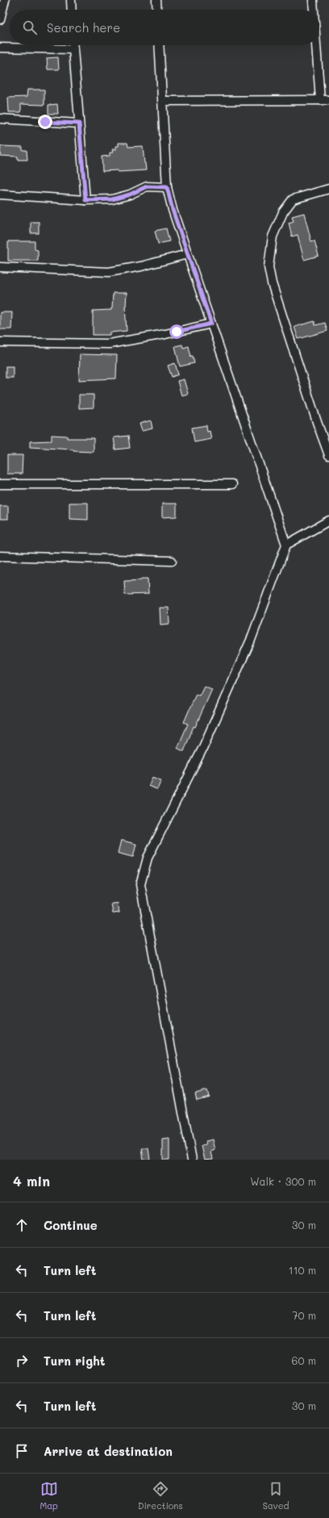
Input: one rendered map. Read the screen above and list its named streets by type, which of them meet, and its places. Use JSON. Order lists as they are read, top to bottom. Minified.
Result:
{"page":{"search":"Search here","heading":["4 min","Walk · 300 m"],"list":[["Continue","30 m"],["Turn left","110 m"],["Turn left","70 m"],["Turn right","60 m"],["Turn left","30 m"],"Arrive at destination"],"nav":["Map","Directions","Saved"]}}
